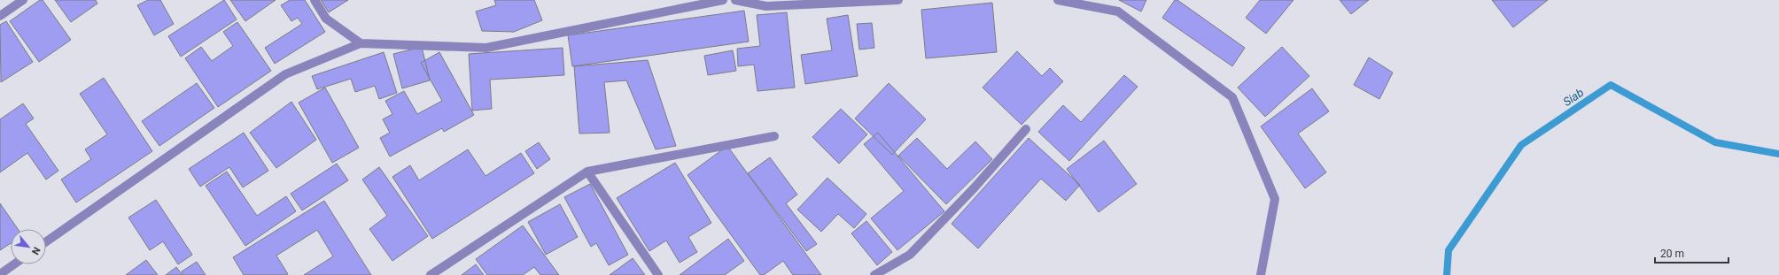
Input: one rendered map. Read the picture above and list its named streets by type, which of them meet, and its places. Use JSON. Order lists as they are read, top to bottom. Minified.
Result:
{"water":["Siab"],"scale_bar":"20 m","north":"bottom right"}
